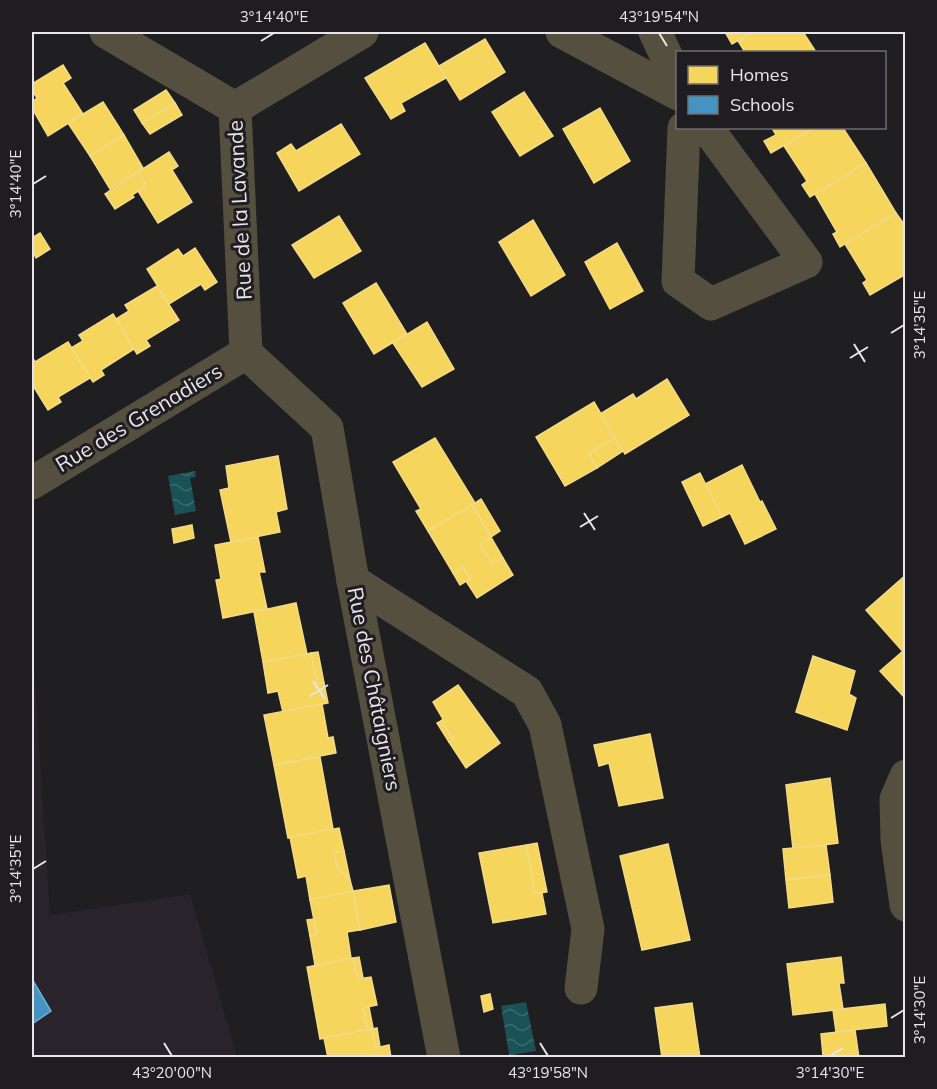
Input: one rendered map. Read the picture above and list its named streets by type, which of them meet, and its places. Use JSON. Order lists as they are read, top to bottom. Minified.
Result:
{"streets":{"street":["Rue de la Lavande","Rue des Grenadiers","Rue des Châtaigniers"]},"crossings":[["Rue de la Lavande","Rue des Grenadiers"],["Rue de la Lavande","Rue des Châtaigniers"],["Rue des Grenadiers","Rue des Châtaigniers"]],"legend":["Homes","Schools"],"coordinates":["3°14'40\"E","43°19'54\"N","3°14'35\"E","3°14'30\"E","43°20'00\"N","43°19'58\"N"]}
